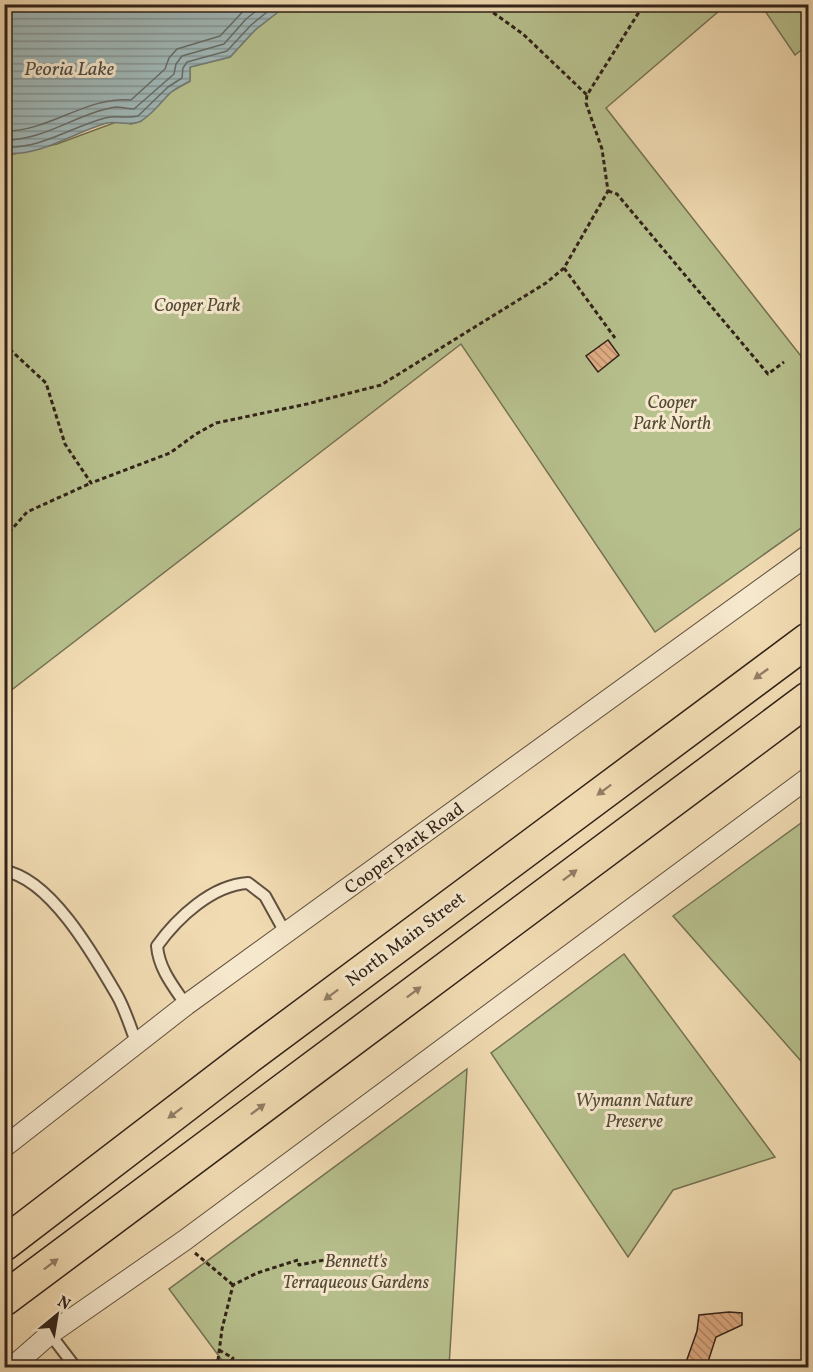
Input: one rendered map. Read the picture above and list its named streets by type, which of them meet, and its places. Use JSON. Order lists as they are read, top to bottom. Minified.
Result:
{"streets":{"highway":["North Main Street"],"street":["Cooper Park Road"]},"water":["Peoria Lake"],"parks":["Cooper Park","Cooper Park North","Wymann Nature Preserve","Bennett's Terraqueous Gardens"],"north":"top right"}
